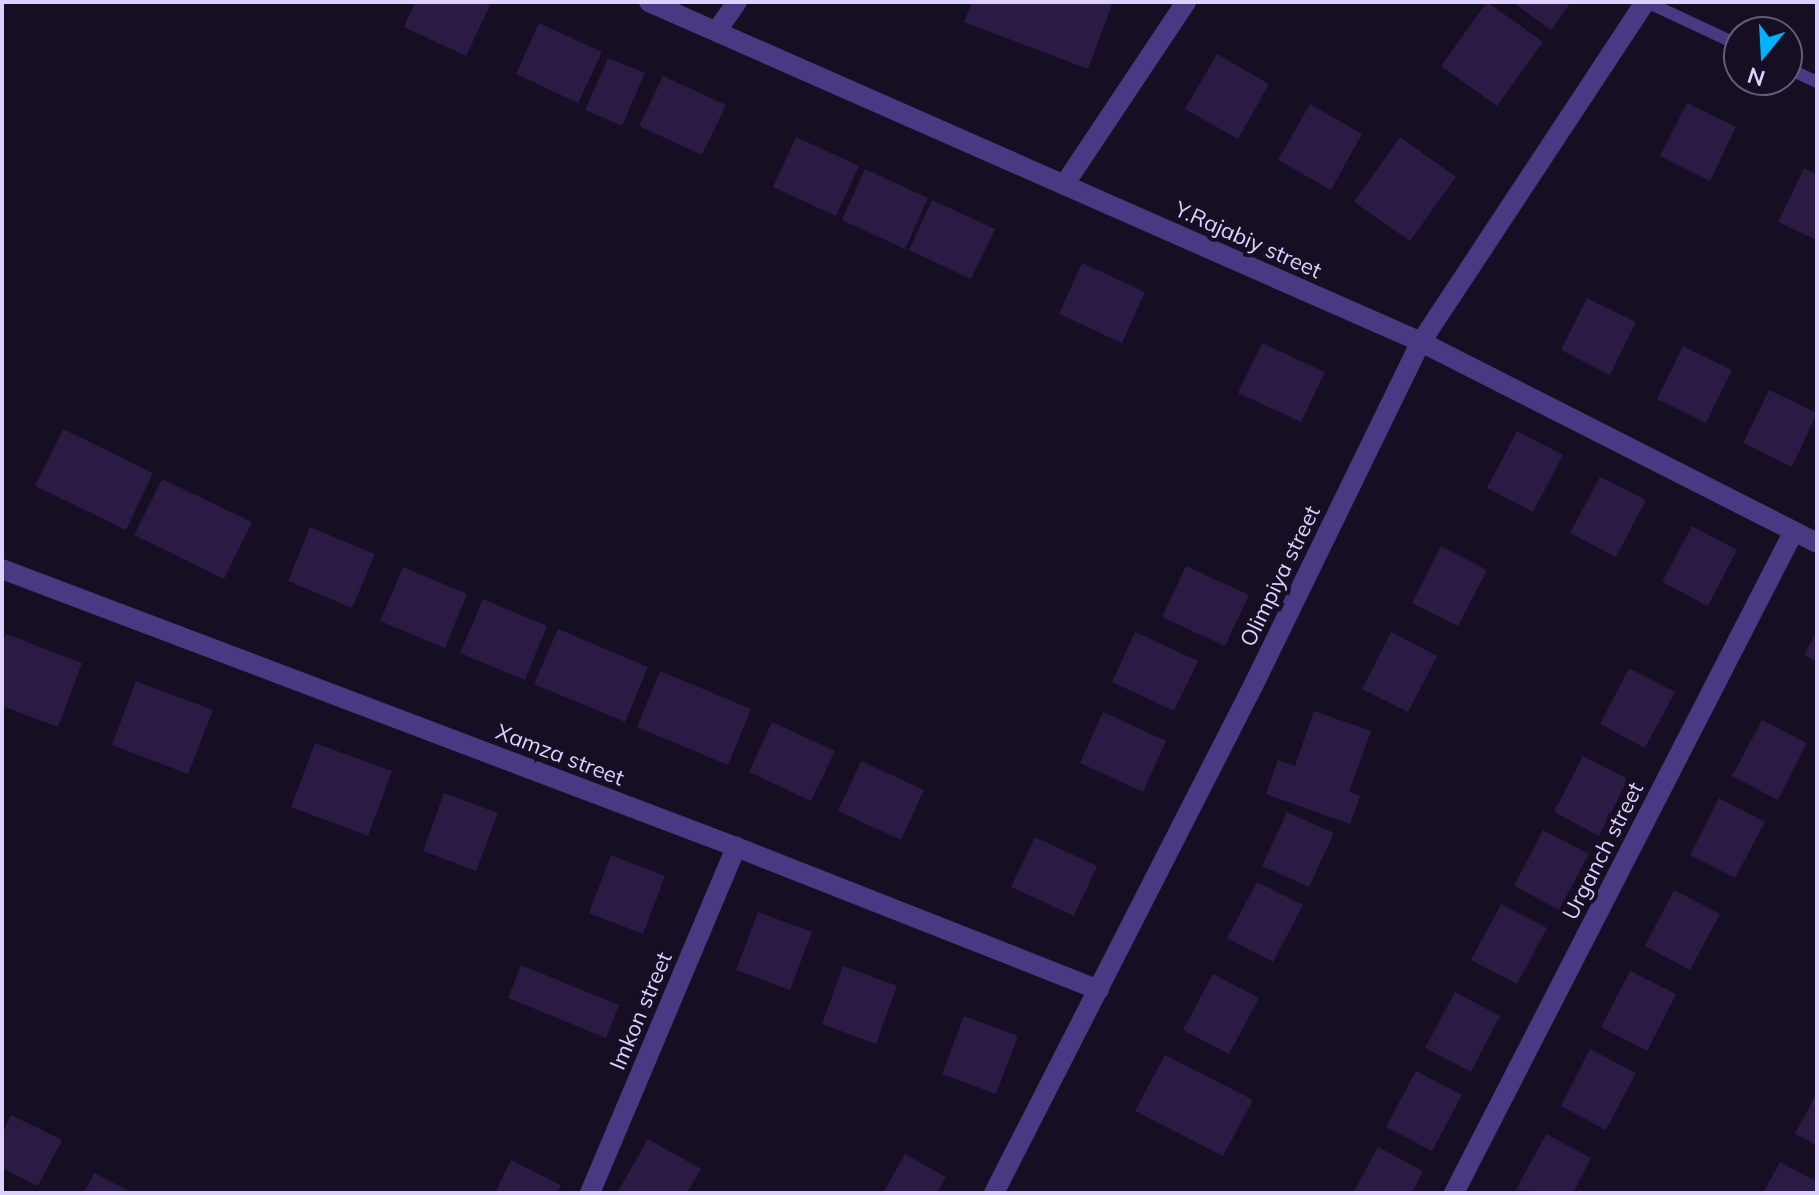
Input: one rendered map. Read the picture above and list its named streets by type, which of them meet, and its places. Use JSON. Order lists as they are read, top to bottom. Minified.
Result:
{"streets":{"street":["Y.Rajabiy street","Olimpiya street","Xamza street","Urganch street","Imkon street"]},"crossings":[["Y.Rajabiy street","Olimpiya street"],["Y.Rajabiy street","Urganch street"],["Olimpiya street","Xamza street"],["Xamza street","Imkon street"]],"north":"bottom"}
